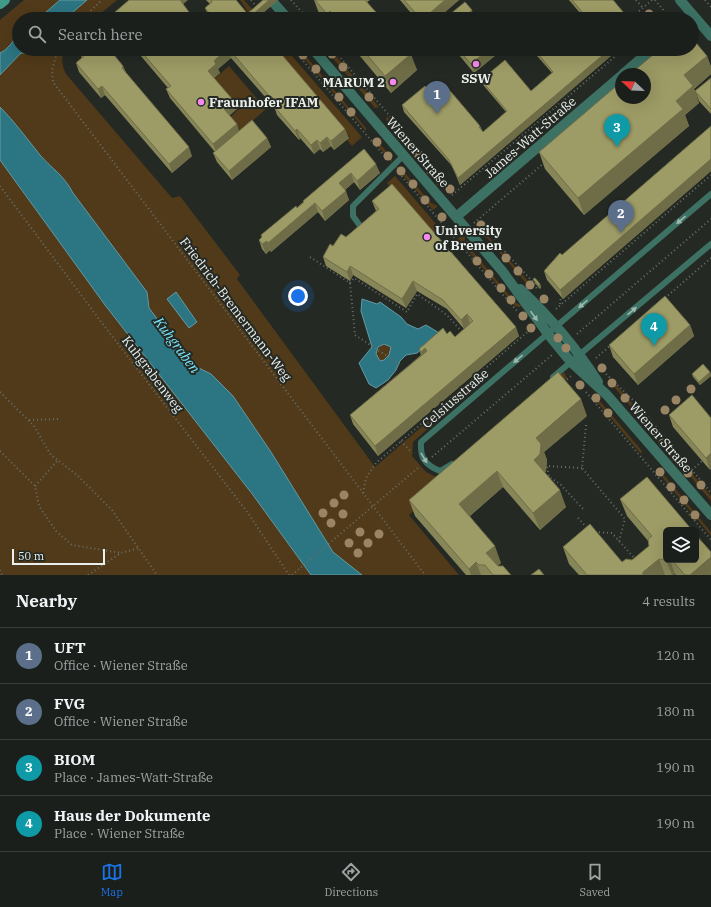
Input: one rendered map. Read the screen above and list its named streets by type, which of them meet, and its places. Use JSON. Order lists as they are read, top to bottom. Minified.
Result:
{"streets":{"street":["James-Watt-Straße","Wiener Straße"],"lane":["Celsiusstraße"],"path":["Friedrich-Bremermann-Weg","Kuhgrabenweg"]},"crossings":[["James-Watt-Straße","Wiener Straße"],["Wiener Straße","Celsiusstraße"]],"water":["Kuhgraben"],"places":["SSW","MARUM 2","Fraunhofer IFAM","University of Bremen"],"scale_bar":"50 m","north":"top left","page":{"search":"Search here","pins":["1","3","2","4"],"scale":"50 m","heading":["Nearby","4 results"],"list":[{"mark":"1","name":"UFT","note":"Office · Wiener Straße","value":"120 m"},{"mark":"2","name":"FVG","note":"Office · Wiener Straße","value":"180 m"},{"mark":"3","name":"BIOM","note":"Place · James-Watt-Straße","value":"190 m"},{"mark":"4","name":"Haus der Dokumente","note":"Place · Wiener Straße","value":"190 m"}],"nav":["Map","Directions","Saved"]}}
